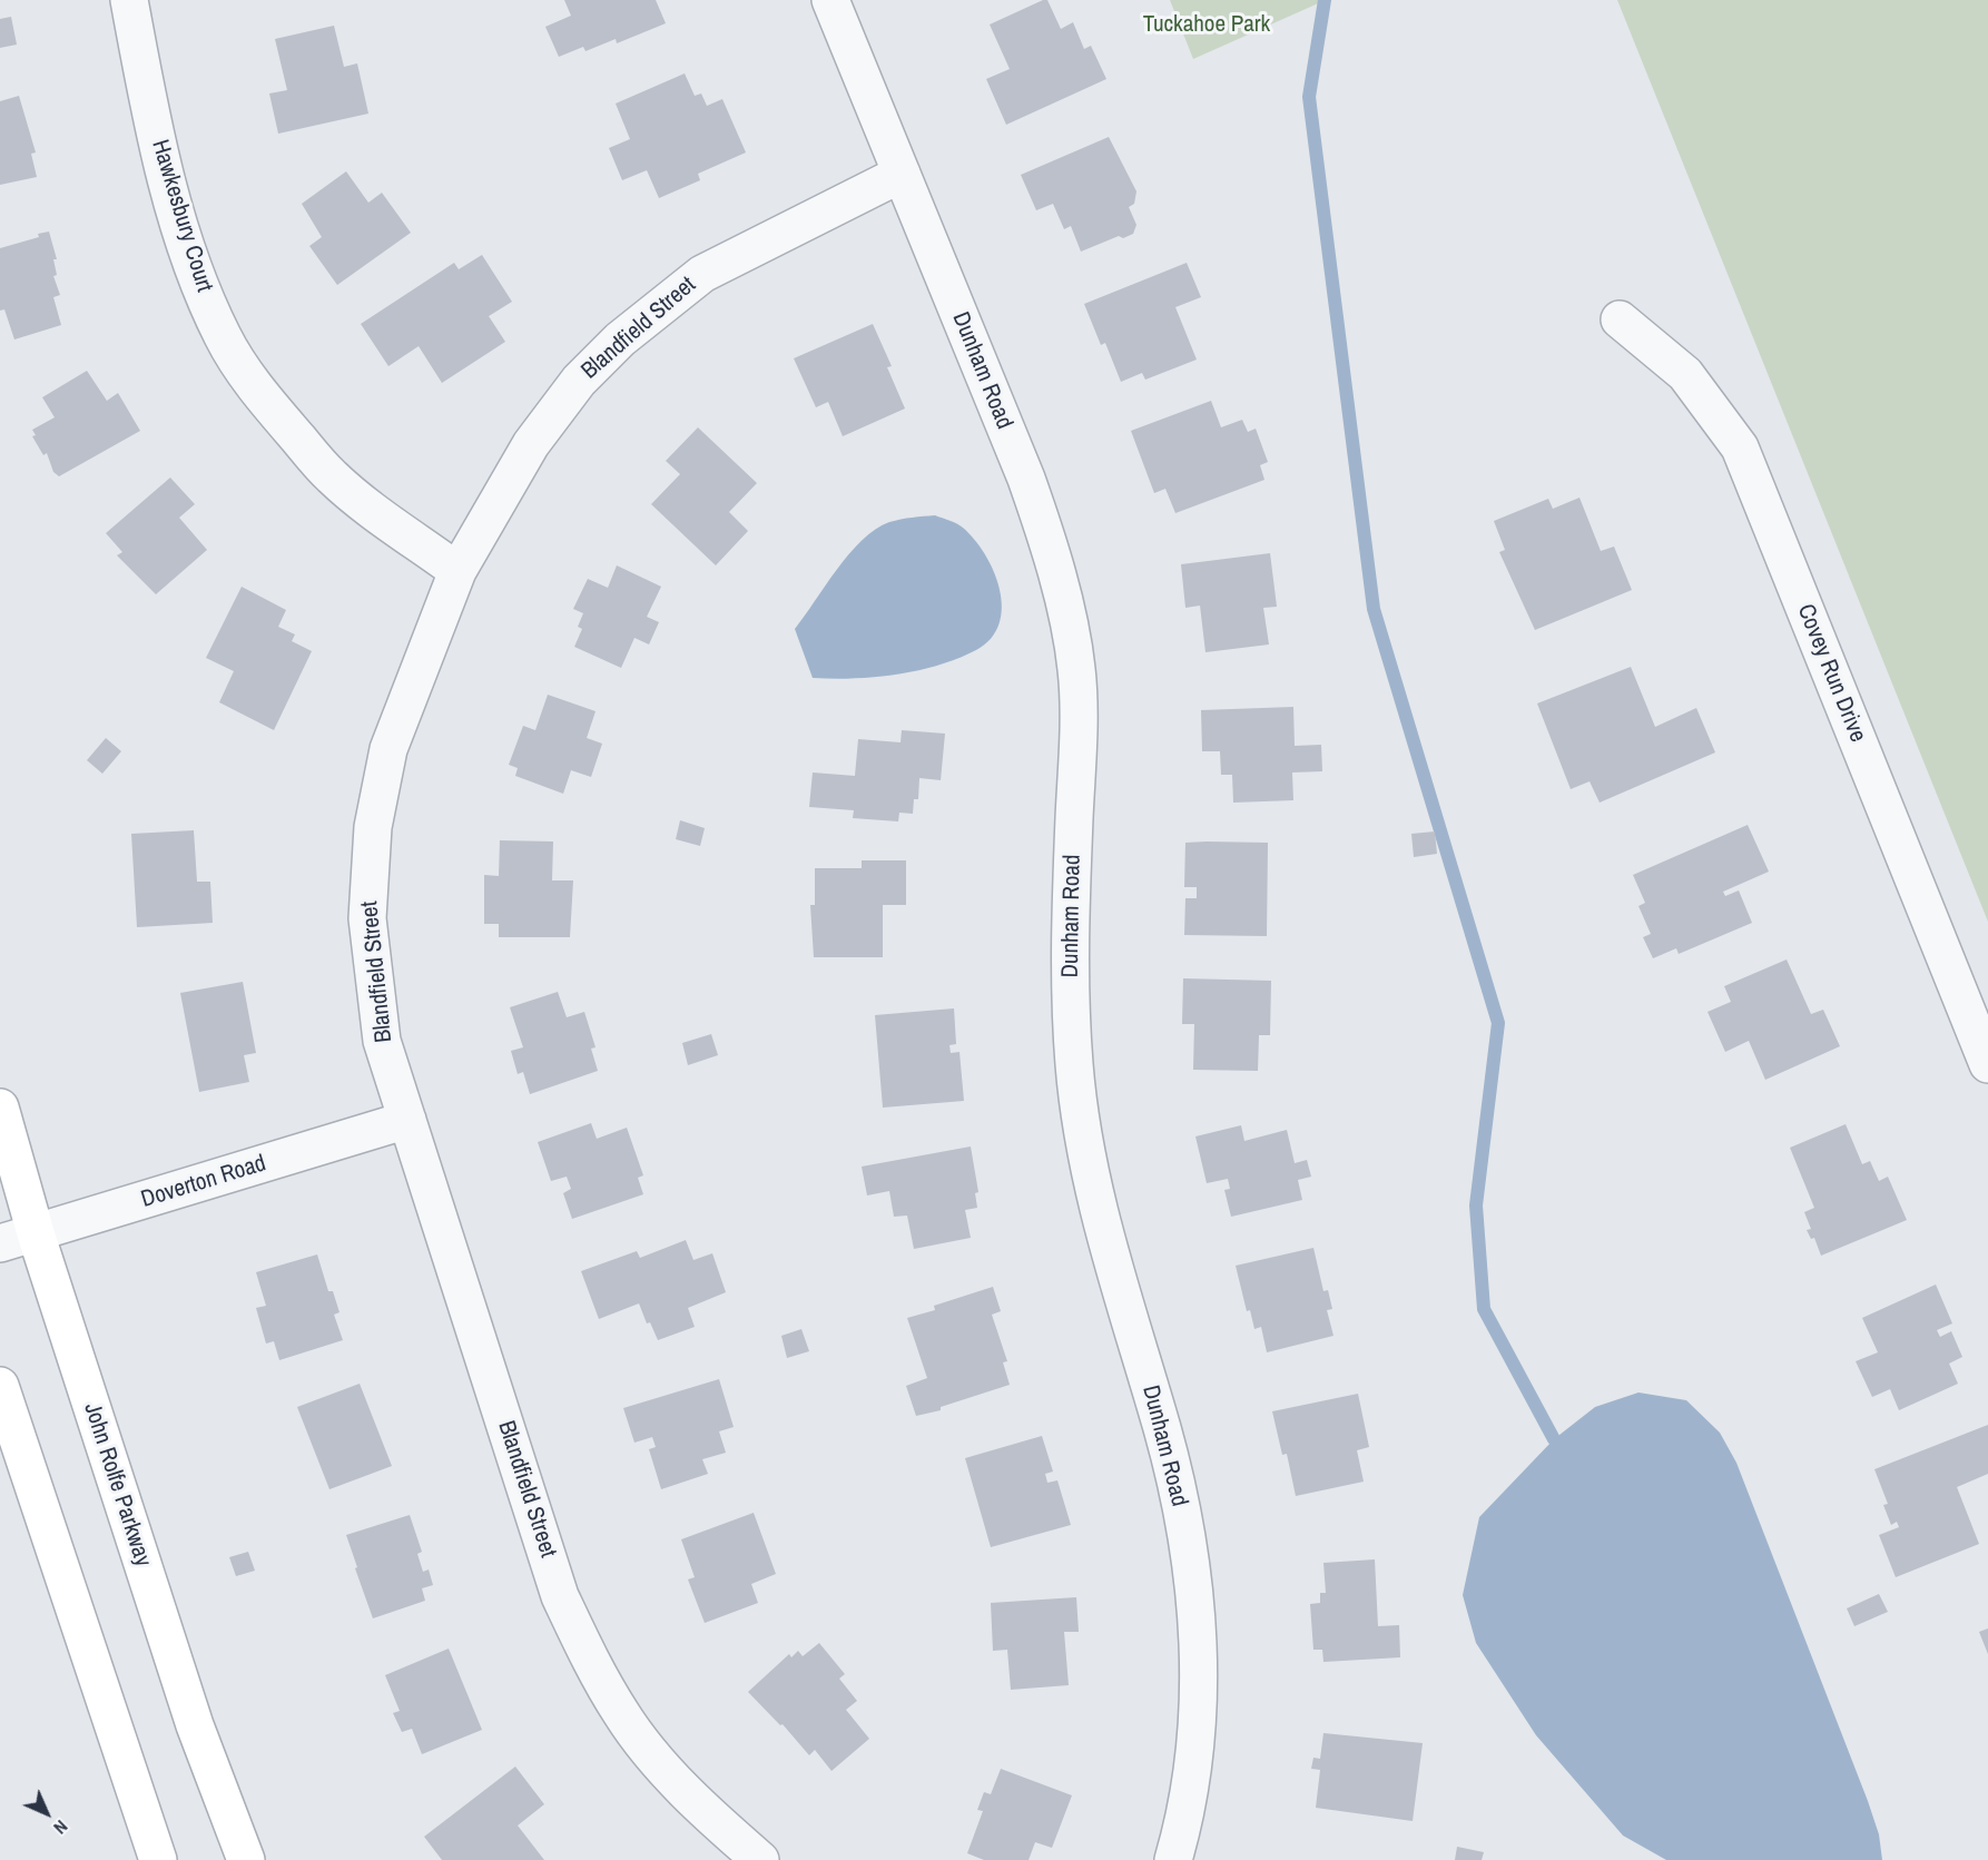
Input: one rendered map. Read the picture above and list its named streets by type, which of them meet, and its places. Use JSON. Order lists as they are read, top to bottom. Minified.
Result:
{"streets":{"main road":["John Rolfe Parkway"],"street":["Hawkesbury Court","Blandfield Street","Dunham Road","Covey Run Drive","Doverton Road"]},"crossings":[["Hawkesbury Court","Blandfield Street"],["Blandfield Street","Dunham Road"],["Blandfield Street","Doverton Road"],["Doverton Road","John Rolfe Parkway"]],"parks":["Tuckahoe Park"],"north":"bottom right"}
